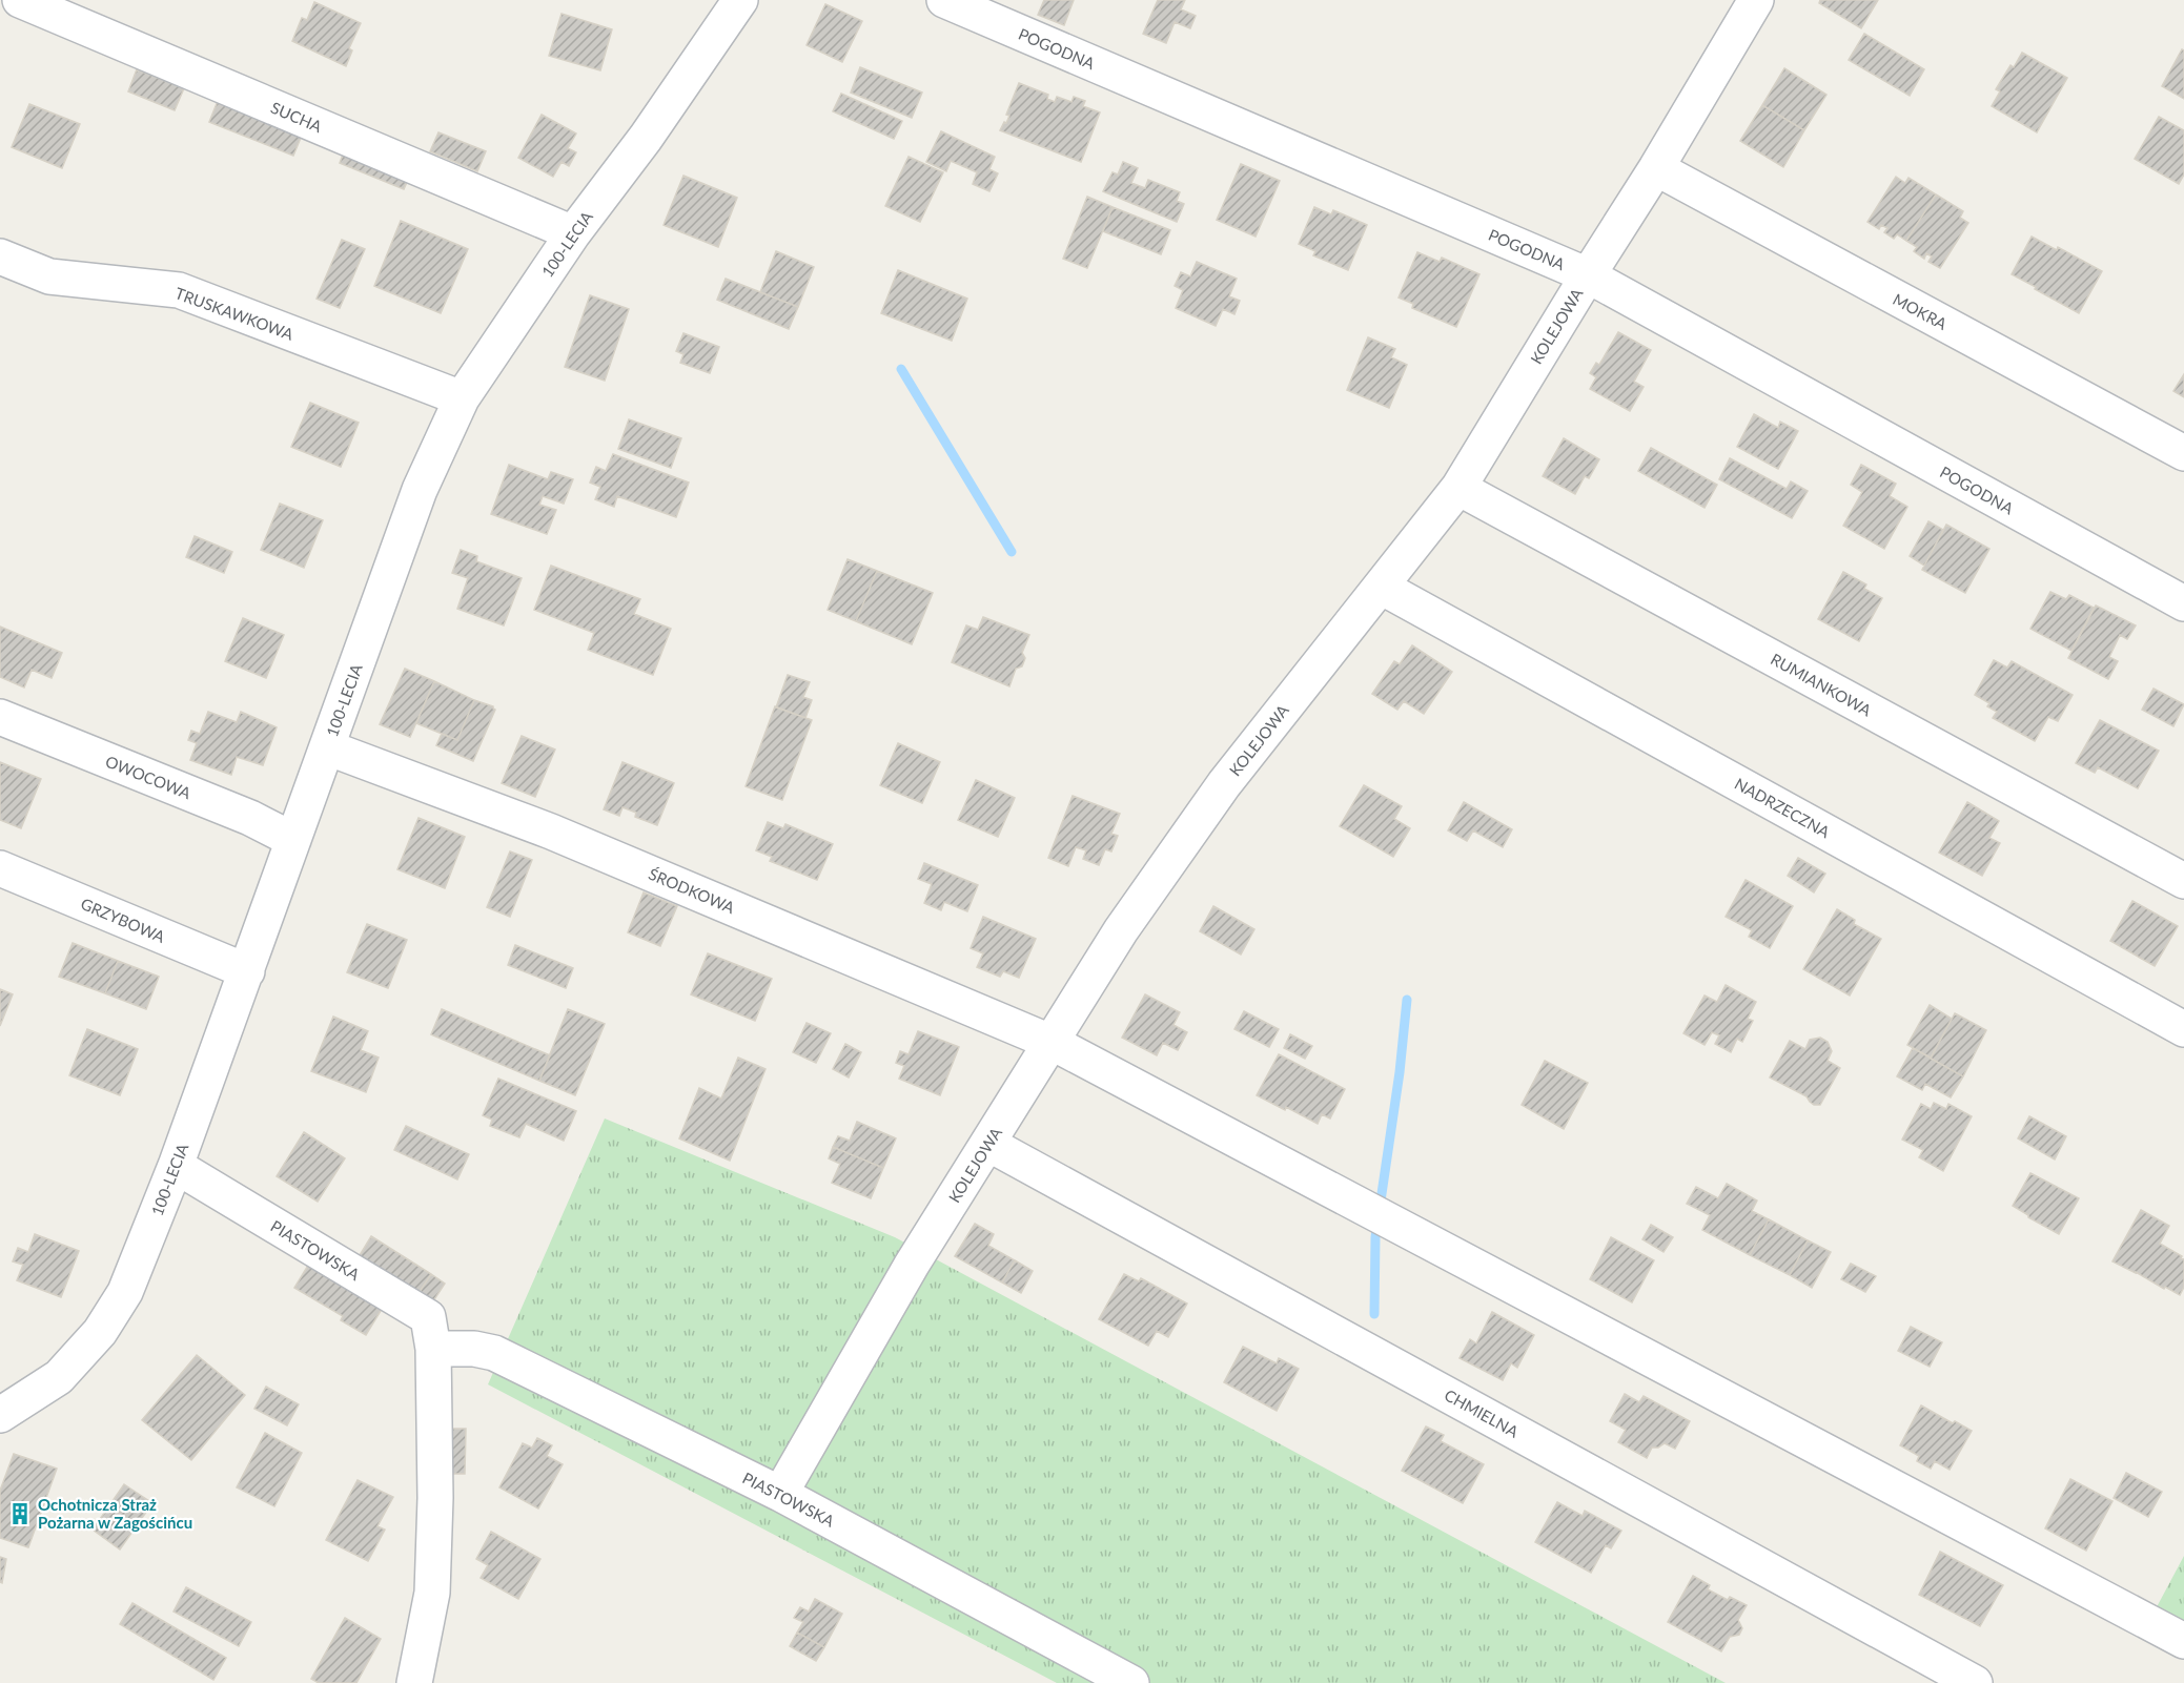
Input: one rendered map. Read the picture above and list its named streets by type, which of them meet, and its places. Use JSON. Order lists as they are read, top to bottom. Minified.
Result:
{"streets":{"street":["POGODNA","SUCHA","100-LECIA","MOKRA","TRUSKAWKOWA","KOLEJOWA","RUMIANKOWA","OWOCOWA","NADRZECZNA","ŚRODKOWA","GRZYBOWA","PIASTOWSKA","CHMIELNA"]},"crossings":[["POGODNA","KOLEJOWA"],["SUCHA","100-LECIA"],["100-LECIA","TRUSKAWKOWA"],["100-LECIA","OWOCOWA"],["100-LECIA","ŚRODKOWA"],["100-LECIA","GRZYBOWA"],["100-LECIA","PIASTOWSKA"],["MOKRA","KOLEJOWA"],["KOLEJOWA","RUMIANKOWA"],["KOLEJOWA","NADRZECZNA"],["KOLEJOWA","ŚRODKOWA"],["KOLEJOWA","PIASTOWSKA"],["KOLEJOWA","CHMIELNA"]],"places":{"building":["Ochotnicza Straż Pożarna w Zagościńcu"]}}
